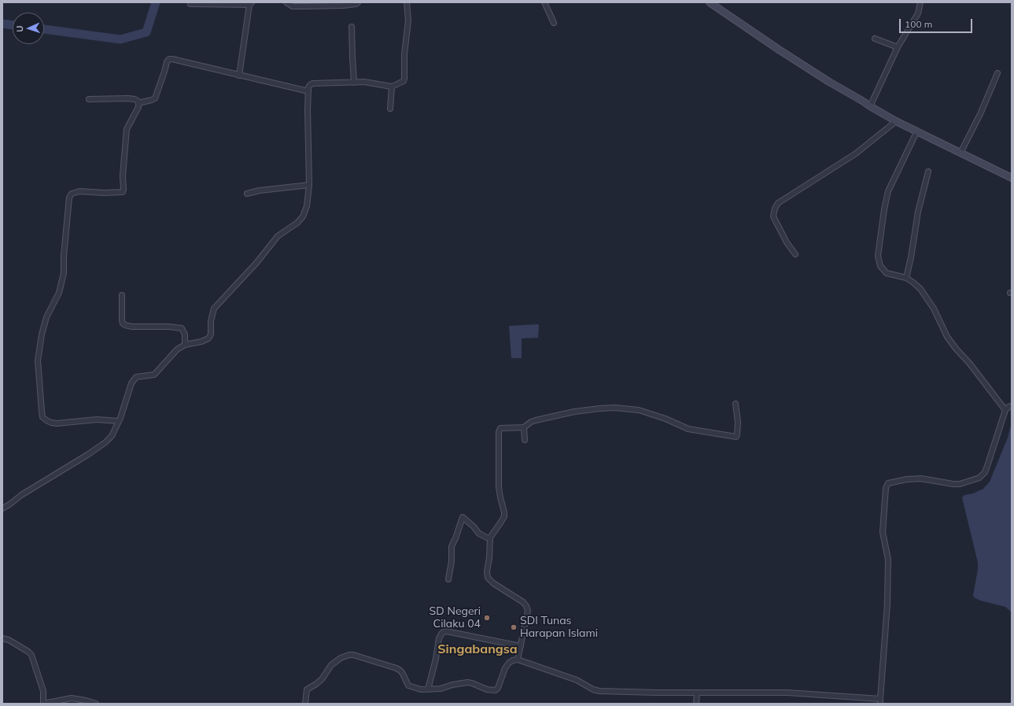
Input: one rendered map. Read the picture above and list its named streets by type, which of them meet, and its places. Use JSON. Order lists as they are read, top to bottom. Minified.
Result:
{"districts":["Singabangsa"],"places":["SD Negeri Cilaku 04","SDI Tunas Harapan Islami"],"scale_bar":"100 m","north":"left"}
